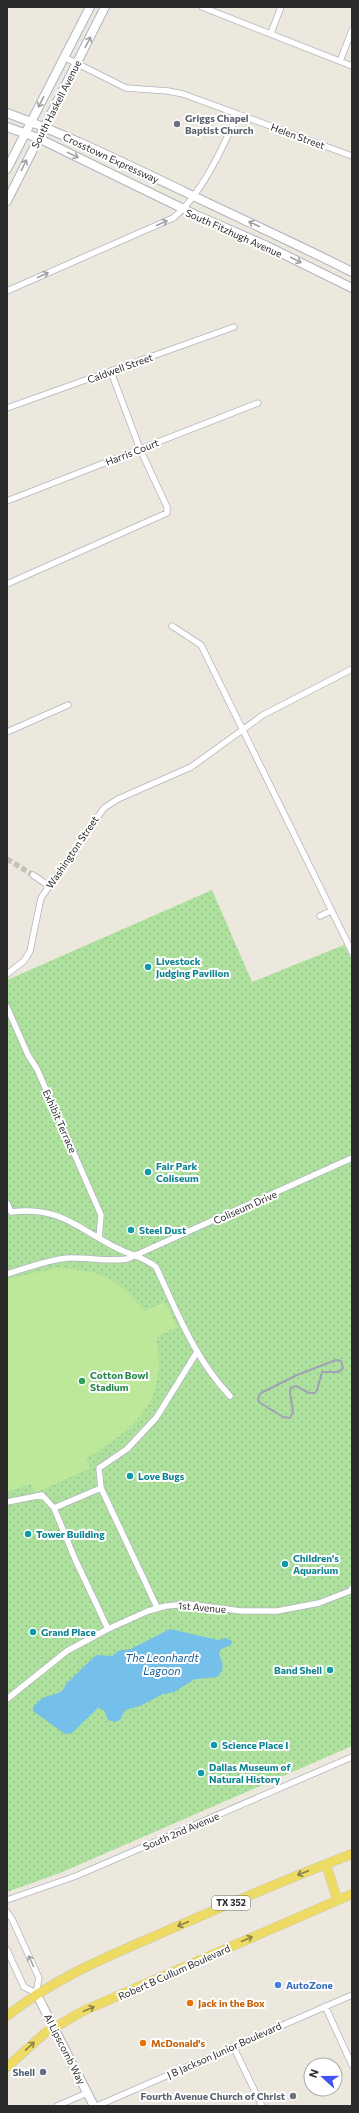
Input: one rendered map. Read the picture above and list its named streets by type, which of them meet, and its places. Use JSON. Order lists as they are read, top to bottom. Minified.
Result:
{"streets":{"main road":["South Haskell Avenue","Crosstown Expressway","South Fitzhugh Avenue","TX 352","Robert B Cullum Boulevard","Al Lipscomb Way"],"street":["Helen Street","Caldwell Street","Harris Court","Washington Street","Exhibit Terrace","Coliseum Drive","1st Avenue","South 2nd Avenue","J B Jackson Junior Boulevard"]},"crossings":[["South Haskell Avenue","Helen Street"],["South Haskell Avenue","Crosstown Expressway"],["Crosstown Expressway","South Fitzhugh Avenue"],["TX 352","Al Lipscomb Way"],["Robert B Cullum Boulevard","Al Lipscomb Way"]],"water":["The Leonhardt Lagoon"],"places":["Griggs Chapel Baptist Church","Livestock Judging Pavilion","Fair Park Coliseum","Steel Dust","Cotton Bowl Stadium","Love Bugs","Tower Building","Children's Aquarium","Grand Place","Band Shell","Science Place I","Dallas Museum of Natural History","AutoZone","Jack in the Box","McDonald's","Shell","Fourth Avenue Church of Christ"],"north":"left"}
